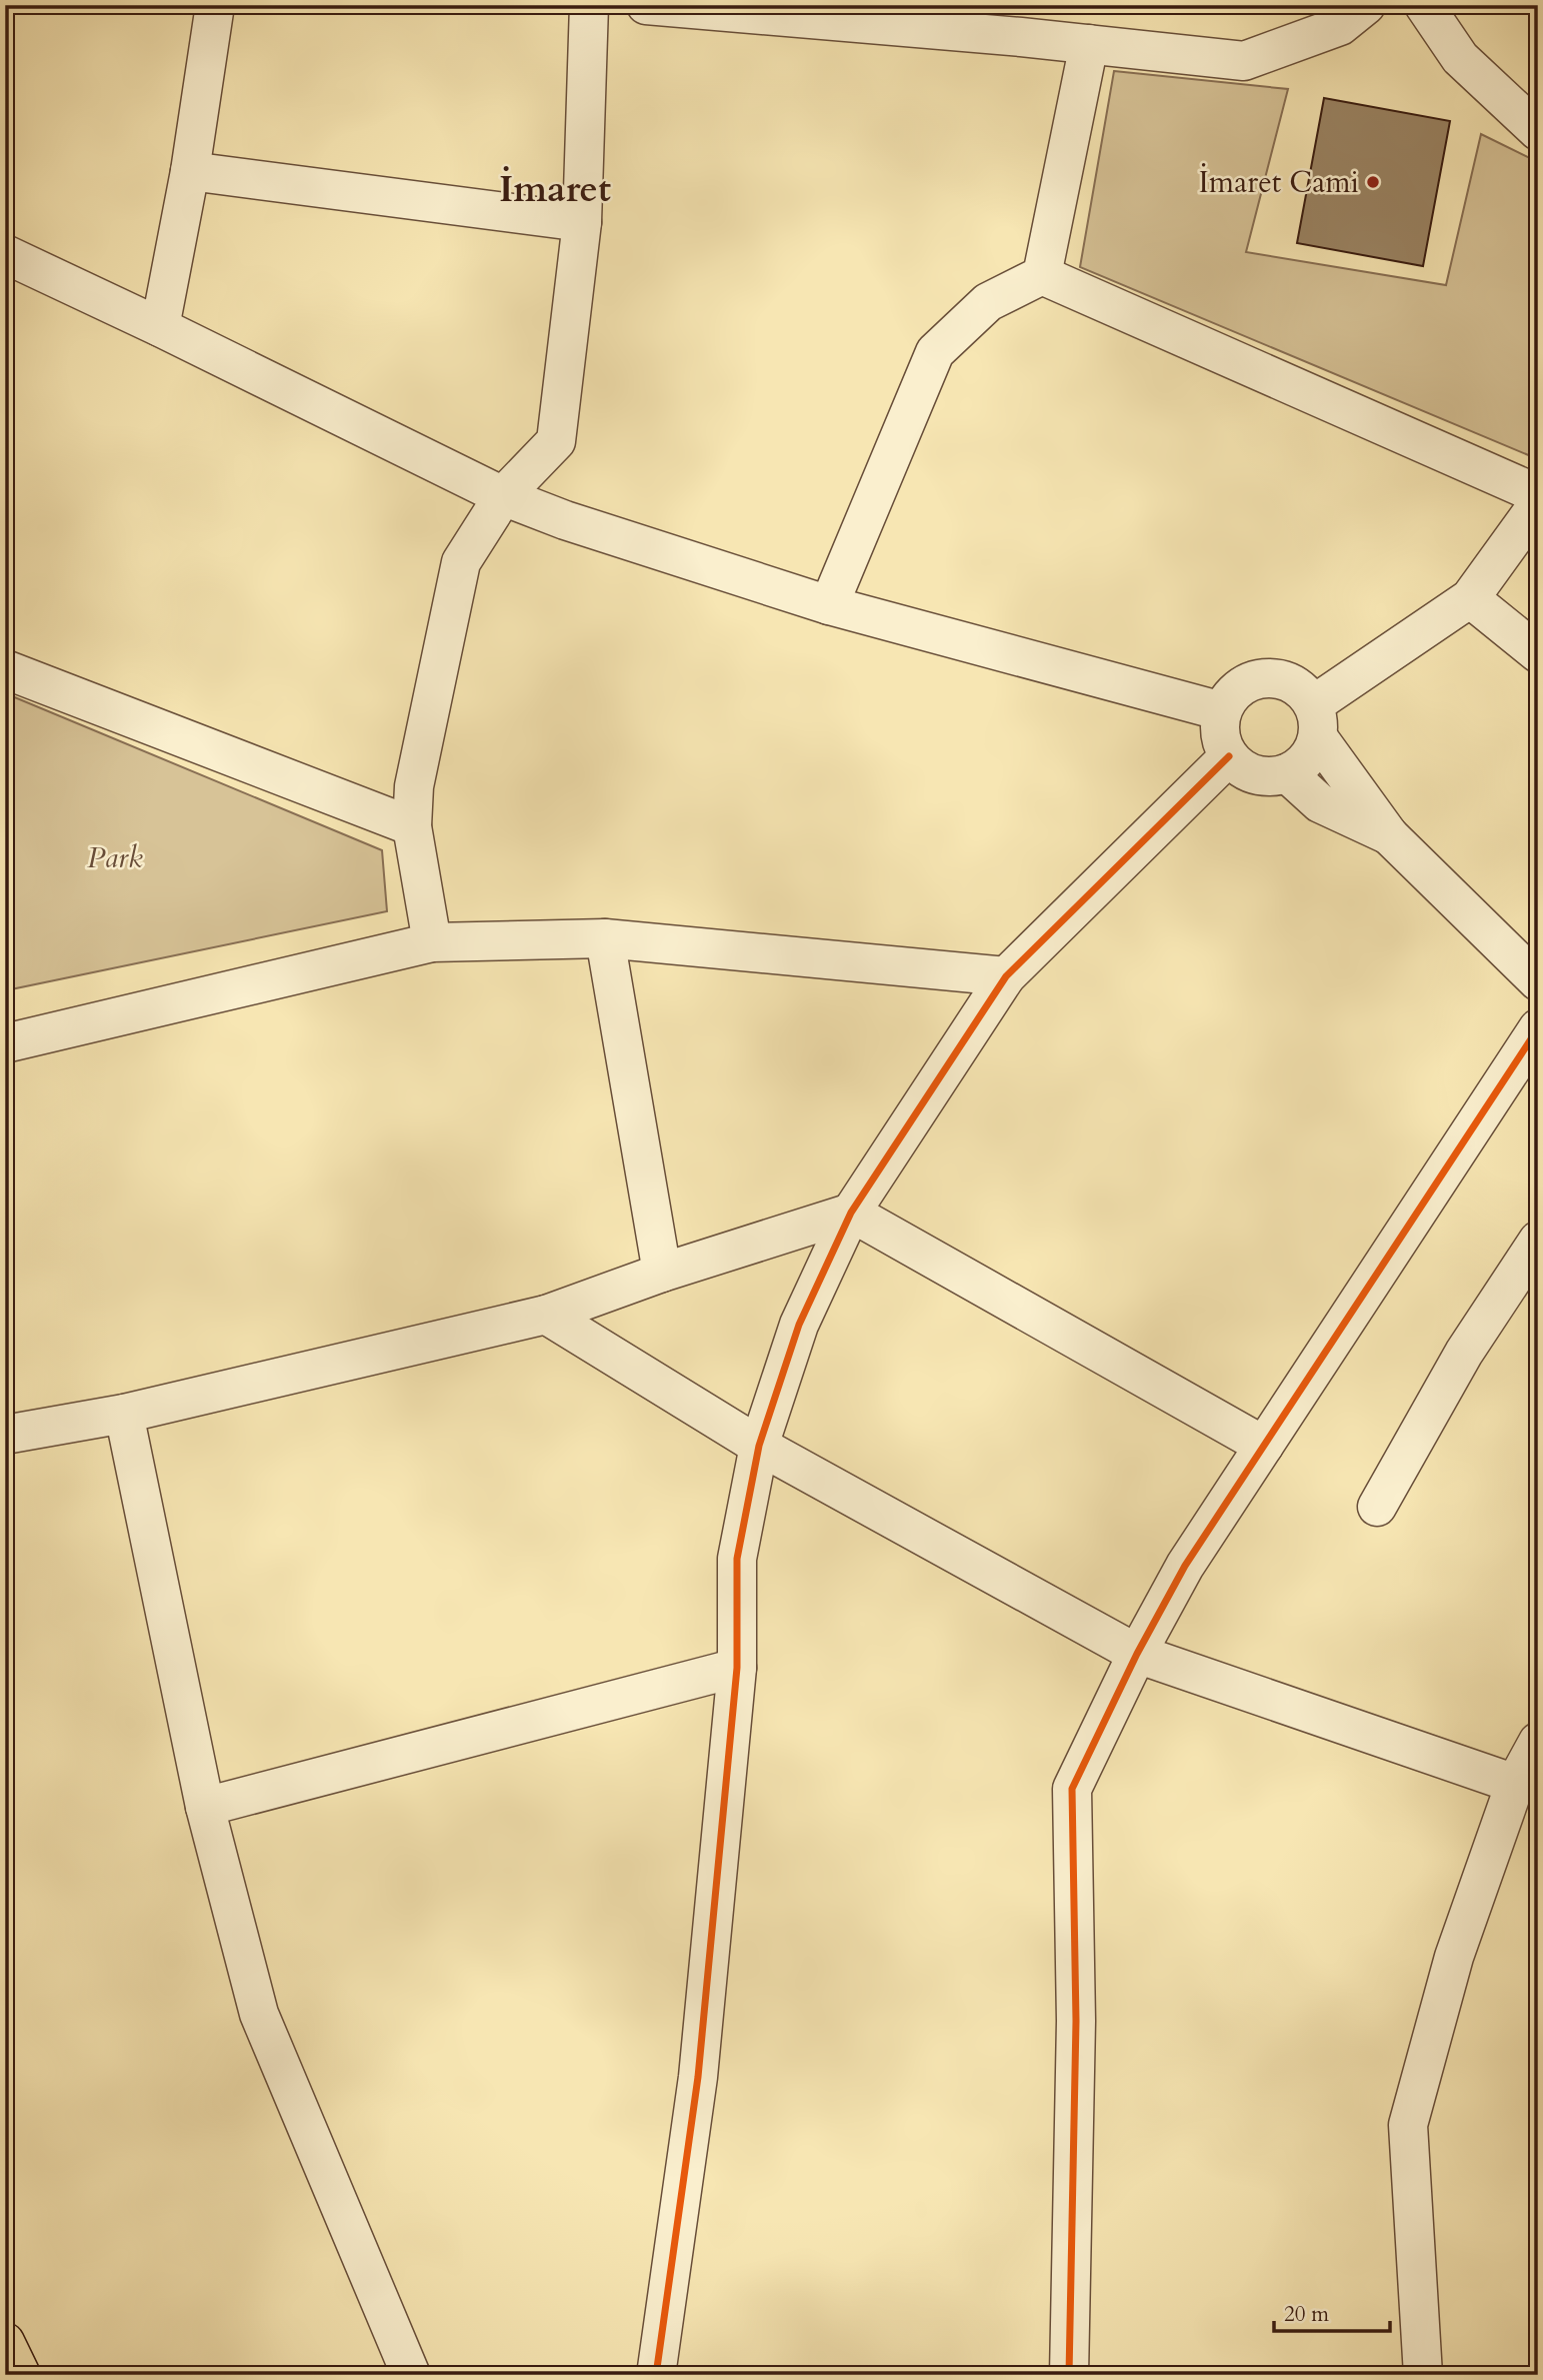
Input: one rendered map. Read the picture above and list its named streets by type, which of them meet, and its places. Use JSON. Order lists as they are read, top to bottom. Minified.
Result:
{"districts":["İmaret"],"parks":["Park"],"places":["İmaret Cami"],"scale_bar":"20 m"}
